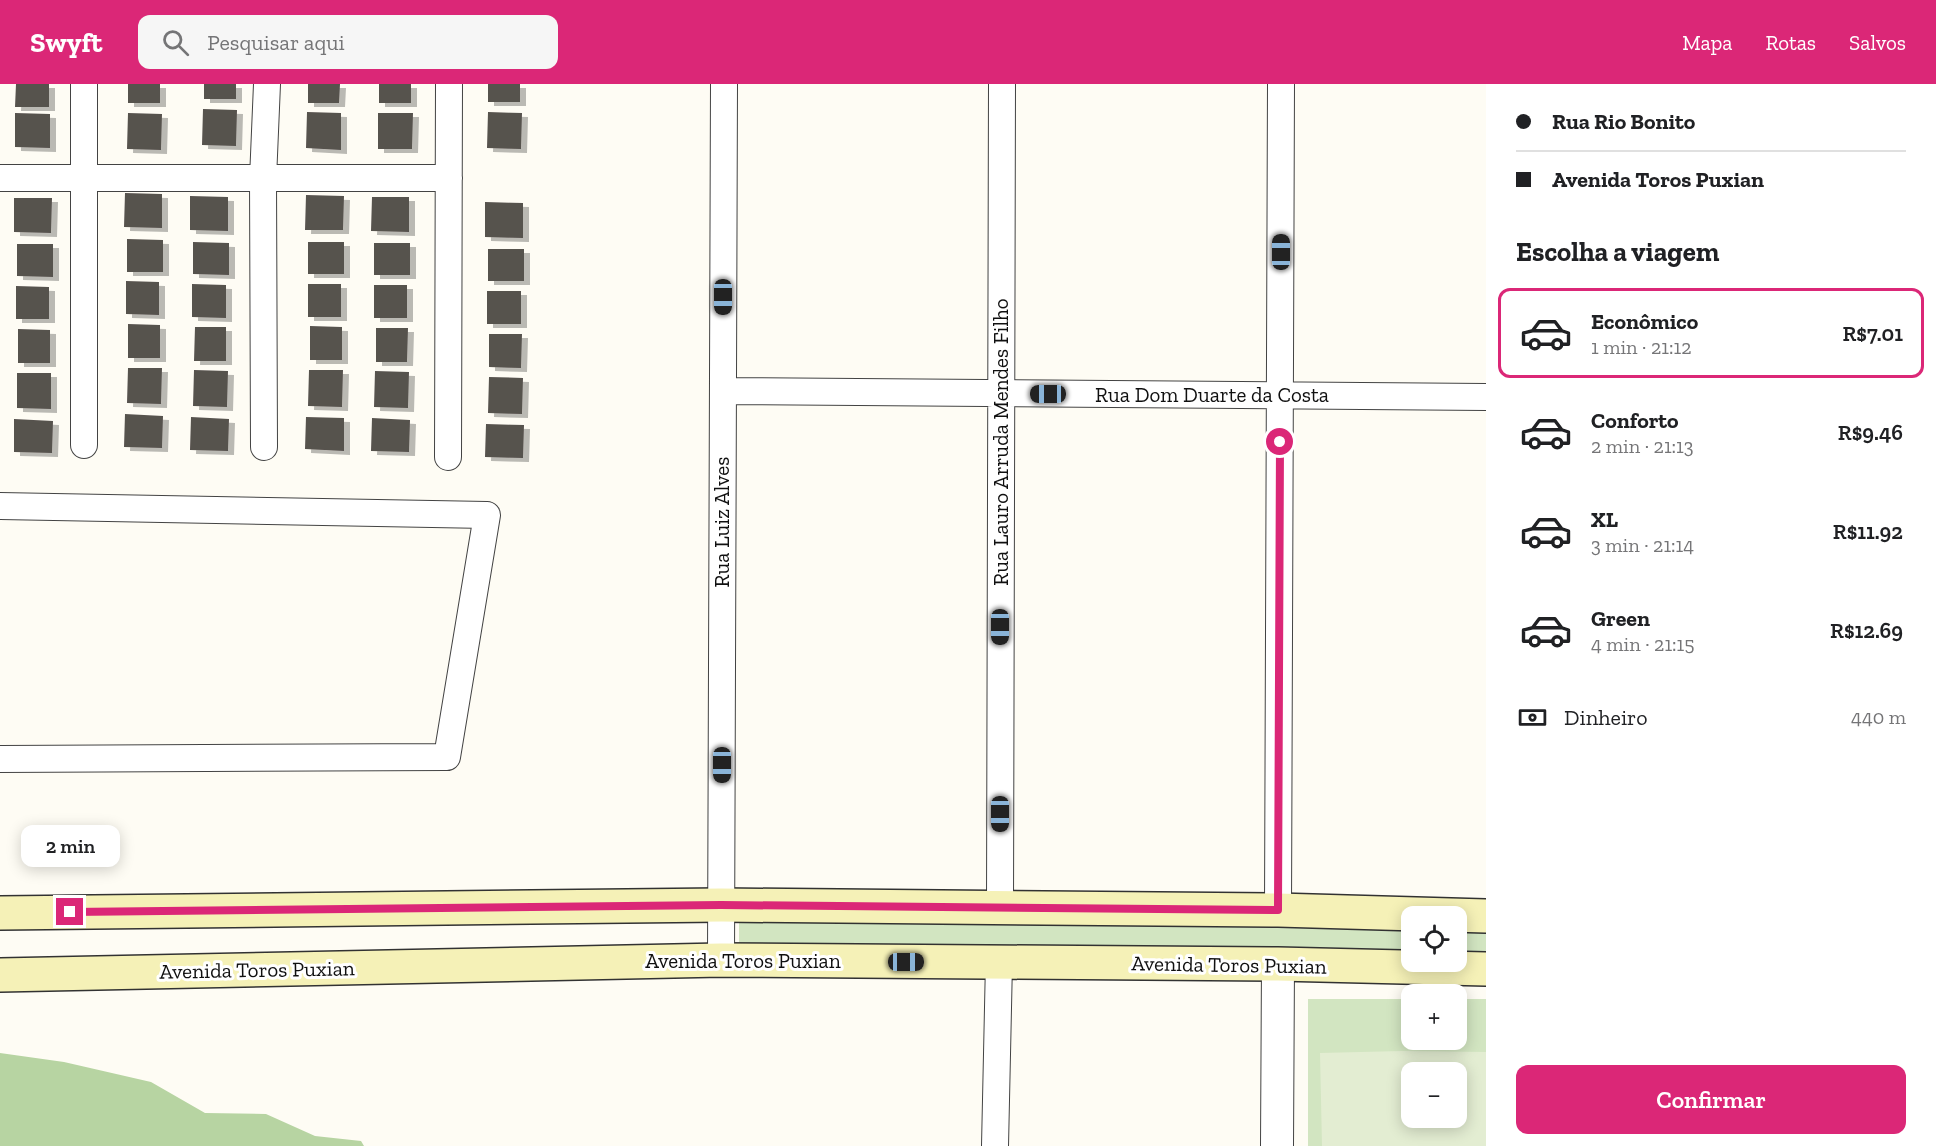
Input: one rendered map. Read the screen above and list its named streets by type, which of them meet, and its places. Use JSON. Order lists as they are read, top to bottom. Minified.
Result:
{"streets":{"main road":["Avenida Toros Puxian"],"street":["Rua Dom Duarte da Costa","Rua Lauro Arruda Mendes Filho","Rua Luiz Alves"]},"crossings":[["Rua Dom Duarte da Costa","Rua Lauro Arruda Mendes Filho"],["Rua Dom Duarte da Costa","Rua Luiz Alves"],["Rua Luiz Alves","Avenida Toros Puxian"]],"page":{"header":"Swyft","search":"Pesquisar aqui","nav":["Mapa","Rotas","Salvos"],"banner":["Rua Rio Bonito","Avenida Toros Puxian"],"heading":"Escolha a viagem","list":[{"name":"Econômico","note":"1 min · 21:12","value":"R$7.01"},{"name":"Conforto","note":"2 min · 21:13","value":"R$9.46"},{"name":"XL","note":"3 min · 21:14","value":"R$11.92"},{"name":"Green","note":"4 min · 21:15","value":"R$12.69"}],"pay":["Dinheiro","440 m"],"bubble":"2 min","map_buttons":["+","−"],"buttons":"Confirmar"}}
